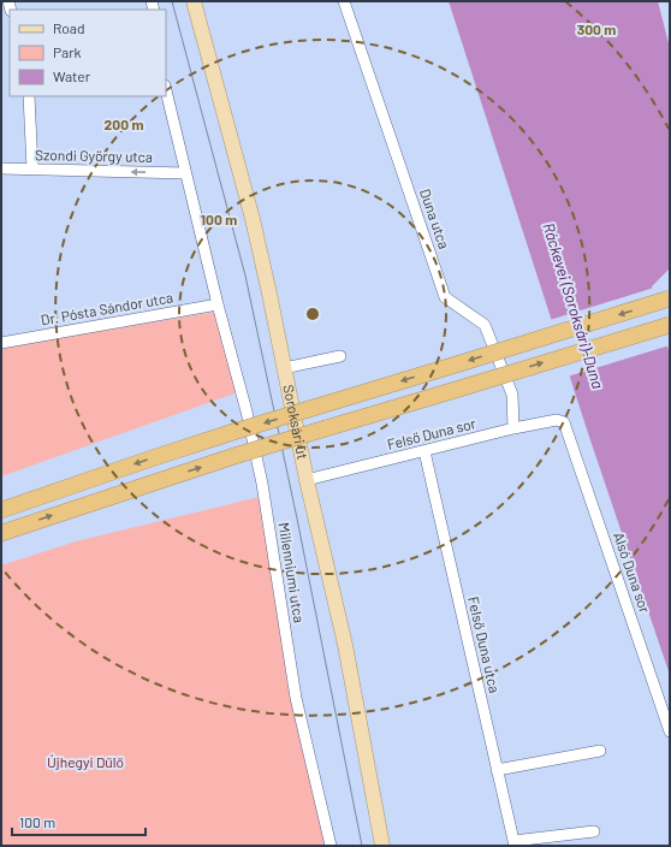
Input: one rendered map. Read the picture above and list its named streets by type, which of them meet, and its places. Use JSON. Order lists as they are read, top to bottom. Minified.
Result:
{"streets":{"main road":["Soroksári út"],"street":["Szondi György utca","Duna utca","Dr. Pósta Sándor utca","Felső Duna sor","Millenniumi utca","Alsó Duna sor","Felső Duna utca"]},"crossings":[["Szondi György utca","Millenniumi utca"],["Duna utca","Felső Duna sor"],["Dr. Pósta Sándor utca","Millenniumi utca"],["Soroksári út","Felső Duna sor"],["Felső Duna sor","Alsó Duna sor"],["Felső Duna sor","Felső Duna utca"]],"one_way":["Szondi György utca"],"water":["Ráckevei (Soroksári)-Duna"],"parks":["Újhegyi Dűlő"],"legend":["Road","Park","Water"],"scale_bar":"100 m","rings":["300 m","200 m","100 m"]}
